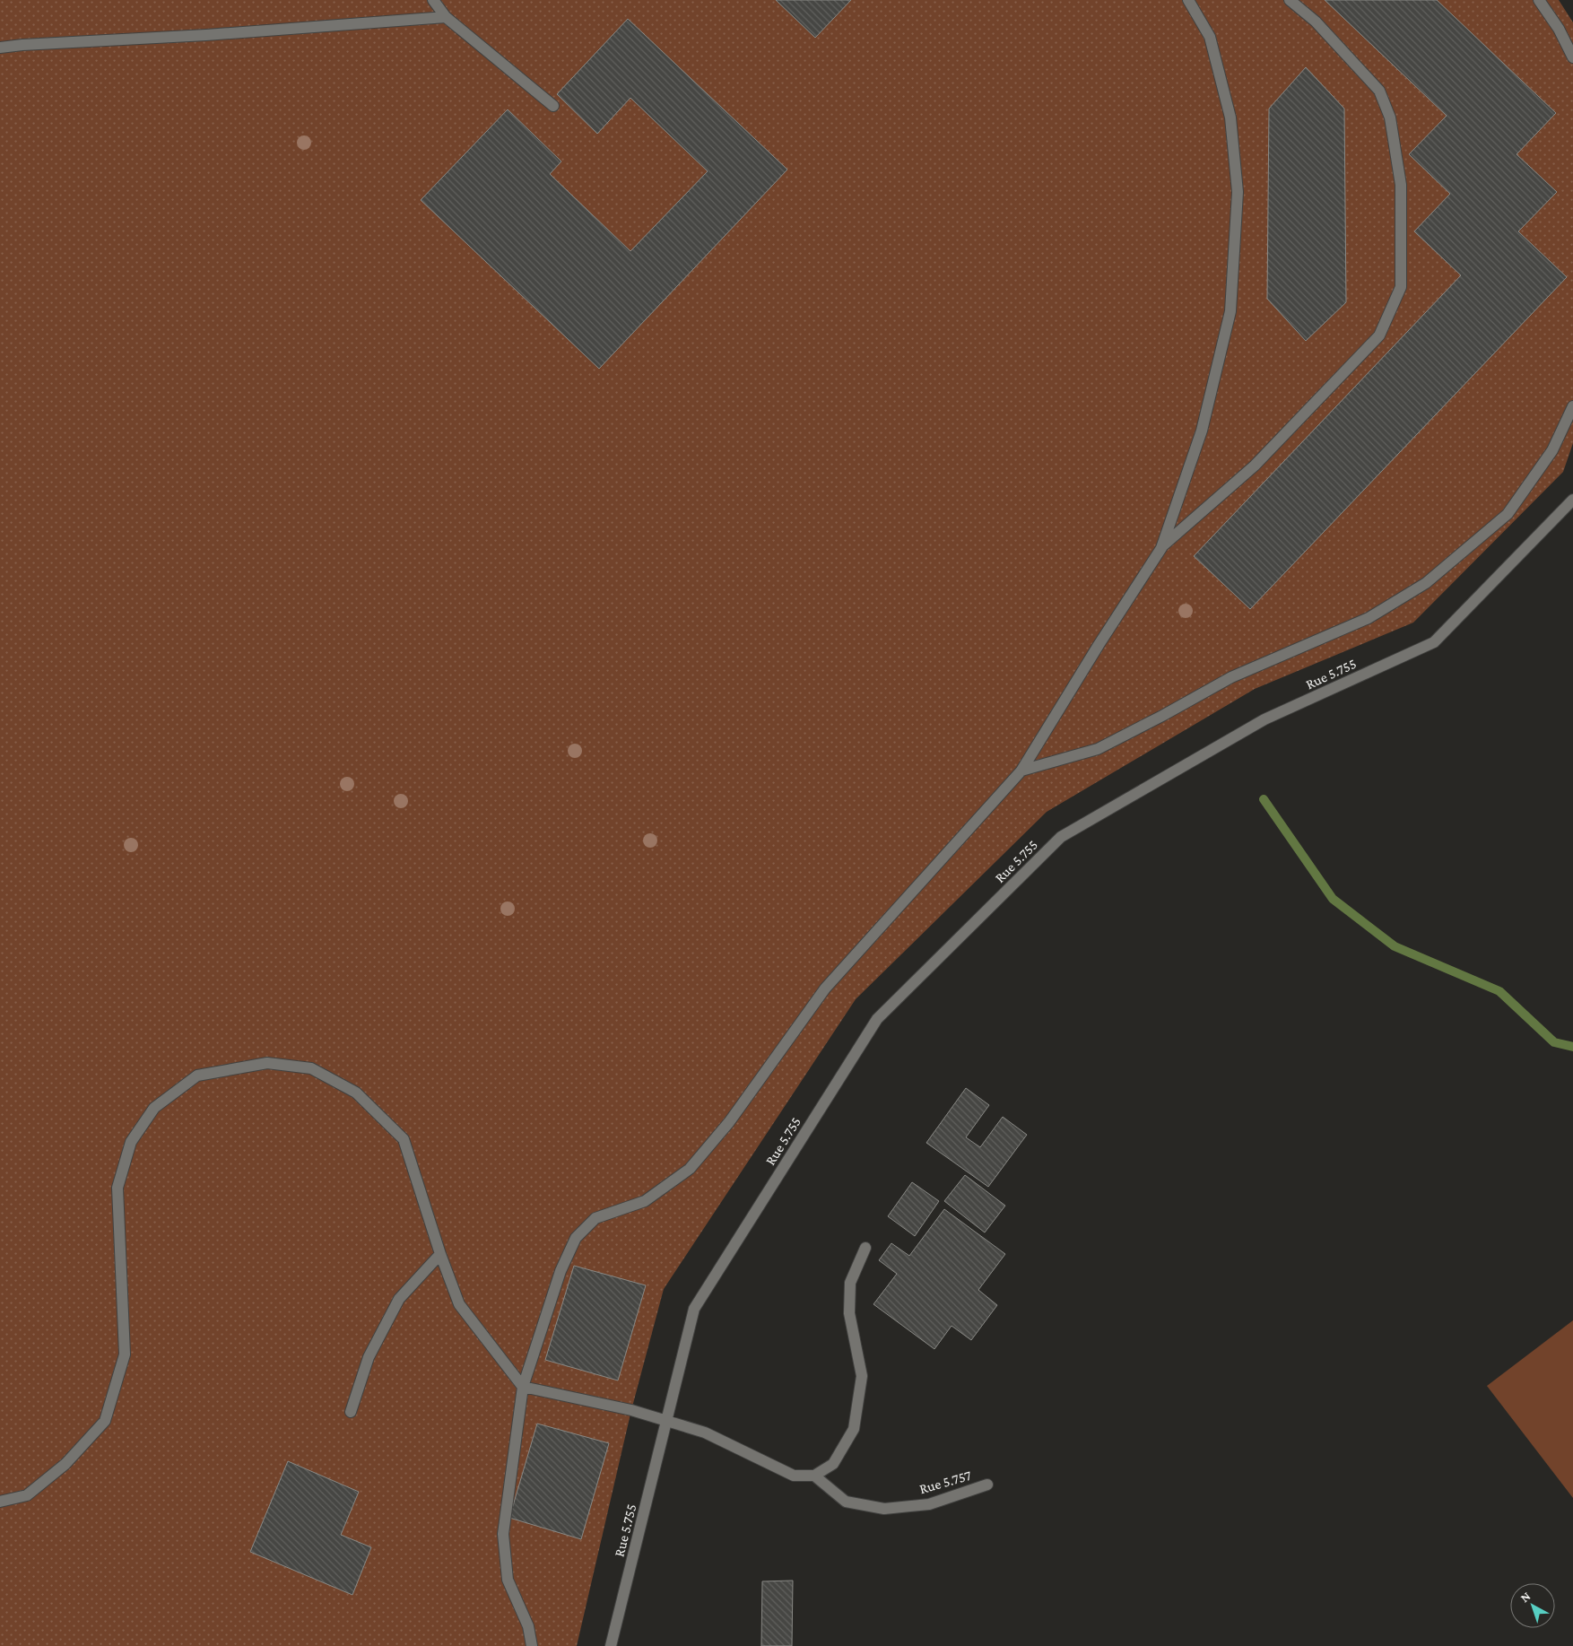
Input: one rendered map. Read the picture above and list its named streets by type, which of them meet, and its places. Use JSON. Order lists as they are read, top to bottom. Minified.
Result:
{"streets":{"lane":["Rue 5.755","Rue 5.757"]},"north":"top left"}
